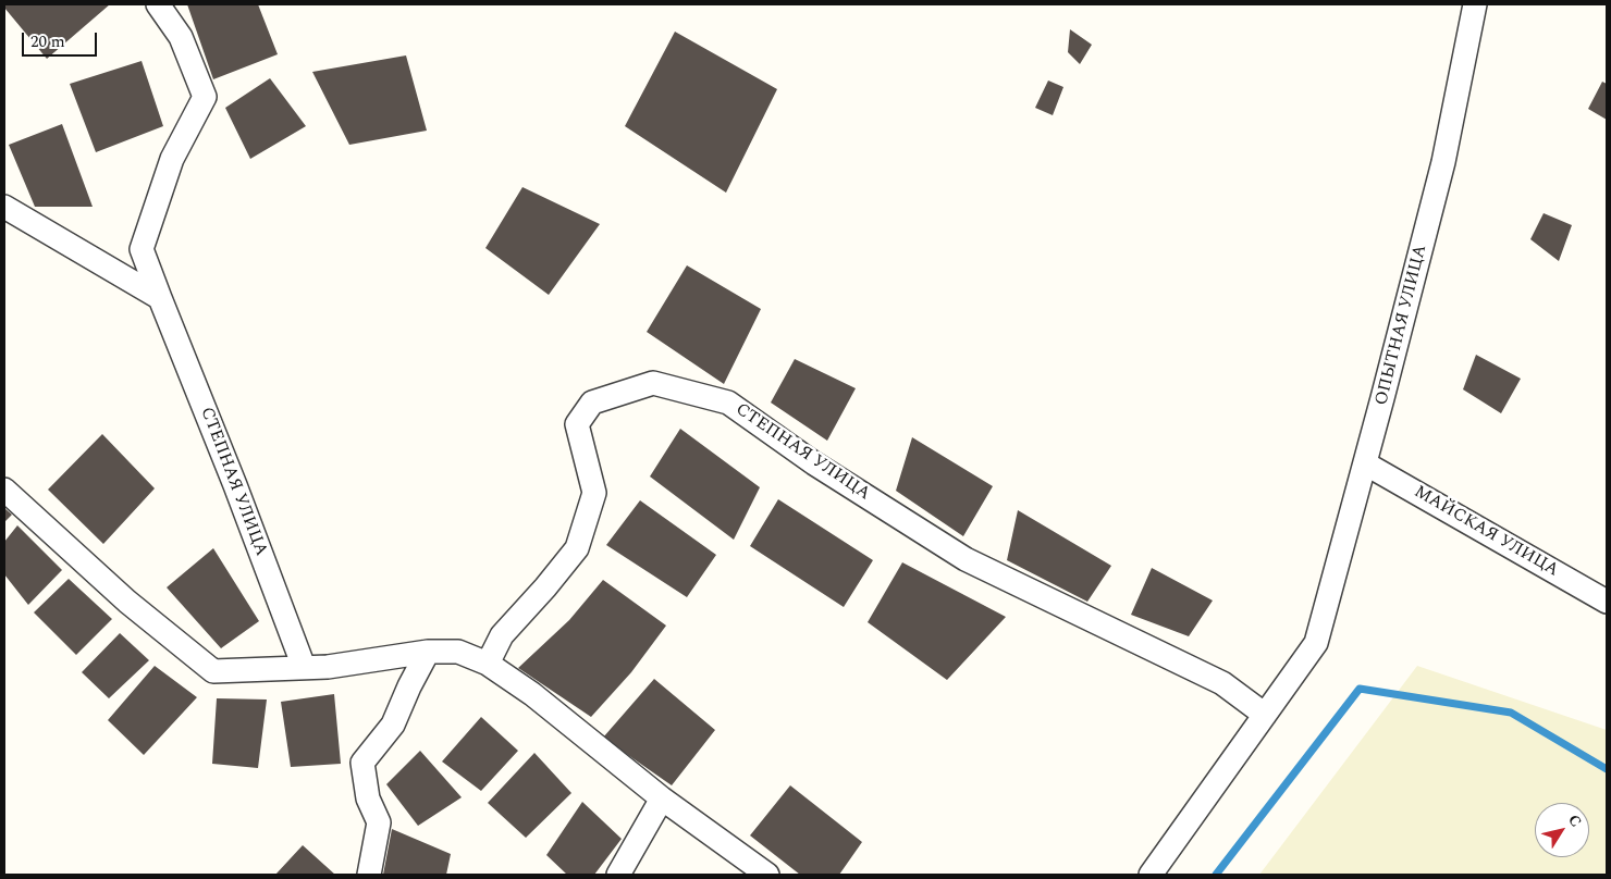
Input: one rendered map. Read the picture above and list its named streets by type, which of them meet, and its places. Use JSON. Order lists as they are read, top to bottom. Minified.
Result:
{"streets":{"street":["ОПЫТНАЯ УЛИЦА","СТЕПНАЯ УЛИЦА","МАЙСКАЯ УЛИЦА"]},"crossings":[["ОПЫТНАЯ УЛИЦА","СТЕПНАЯ УЛИЦА"],["ОПЫТНАЯ УЛИЦА","МАЙСКАЯ УЛИЦА"]],"scale_bar":"20 m","north":"top right"}
